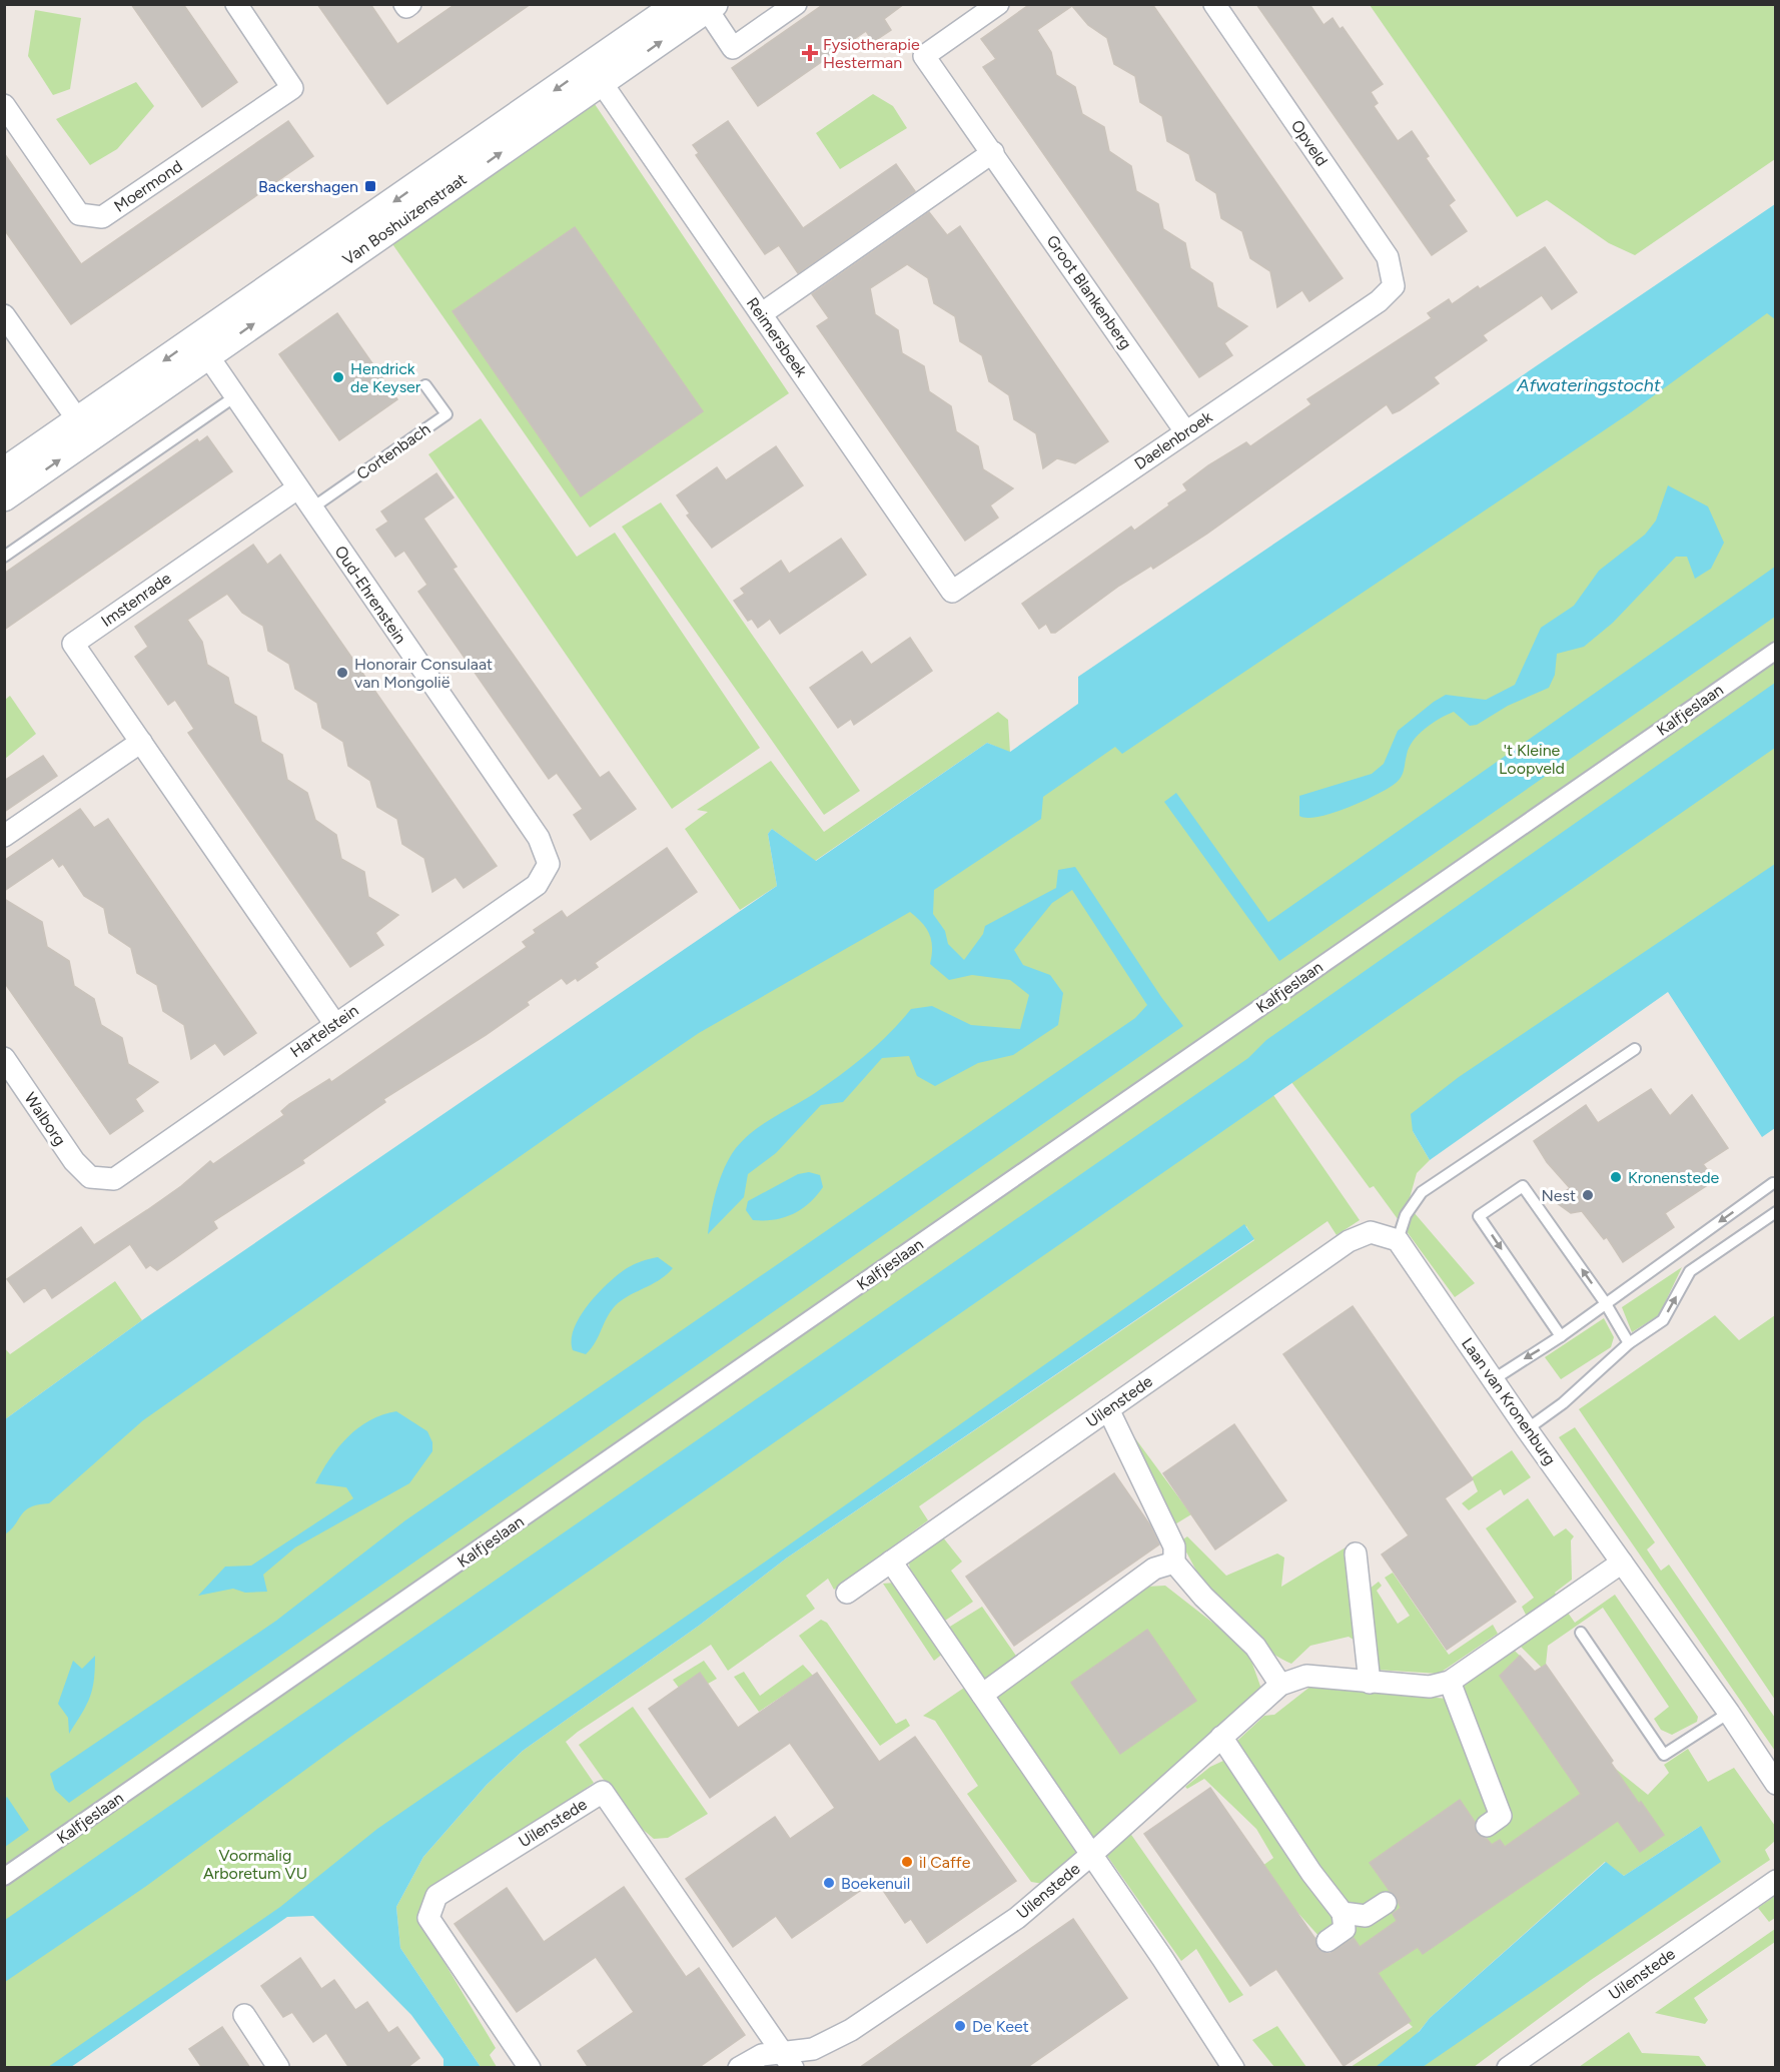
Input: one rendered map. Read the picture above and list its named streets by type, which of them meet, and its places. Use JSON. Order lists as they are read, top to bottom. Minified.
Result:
{"streets":{"street":["Opveld","Moermond","Van Boshuizenstraat","Groot Blankenberg","Reimersbeek","Daelenbroek","Oud-Ehrenstein","Imstenrade","Kalfjeslaan","Hartelstein","Walborg","Uilenstede","Laan van Kronenburg"],"lane":["Cortenbach"]},"crossings":[["Opveld","Daelenbroek"],["Van Boshuizenstraat","Reimersbeek"],["Van Boshuizenstraat","Oud-Ehrenstein"],["Groot Blankenberg","Daelenbroek"],["Reimersbeek","Daelenbroek"],["Cortenbach","Oud-Ehrenstein"],["Oud-Ehrenstein","Imstenrade"],["Oud-Ehrenstein","Hartelstein"],["Imstenrade","Hartelstein"],["Hartelstein","Walborg"],["Uilenstede","Laan van Kronenburg"]],"water":["Afwateringstocht"],"parks":["'t Kleine Loopveld","Voormalig Arboretum VU"],"places":{"health":["Fysiotherapie Hesterman"],"transit":["Backershagen"],"other":["Hendrick de Keyser","Honorair Consulaat van Mongolië","Kronenstede","Nest","il Caffe","Boekenuil","De Keet"]}}
